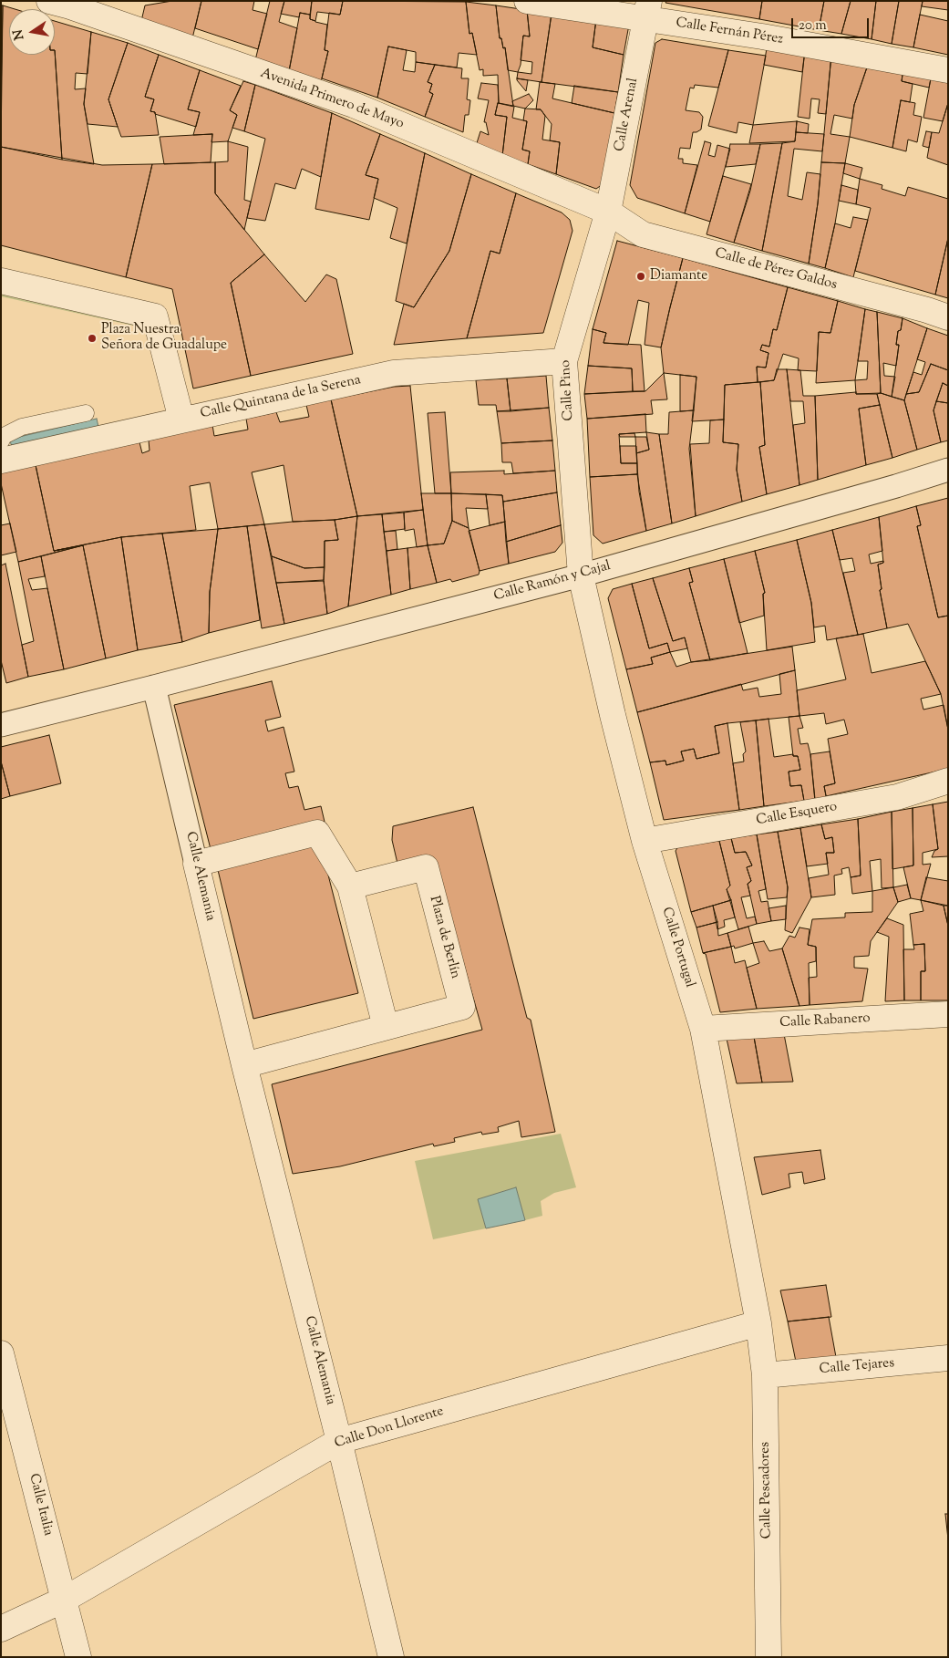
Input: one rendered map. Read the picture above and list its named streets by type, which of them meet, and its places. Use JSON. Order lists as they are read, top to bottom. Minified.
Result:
{"streets":{"street":["Calle Fernán Pérez","Avenida Primero de Mayo","Calle Arenal","Calle de Pérez Galdos","Calle Pino","Calle Quintana de la Serena","Calle Ramón y Cajal","Calle Esquero","Calle Alemania","Plaza de Berlín","Calle Portugal","Calle Rabanero","Calle Tejares","Calle Don Llorente","Calle Pescadores","Calle Italia"]},"crossings":[["Calle Fernán Pérez","Calle Arenal"],["Avenida Primero de Mayo","Calle Arenal"],["Avenida Primero de Mayo","Calle de Pérez Galdos"],["Avenida Primero de Mayo","Calle Pino"],["Calle Arenal","Calle de Pérez Galdos"],["Calle Arenal","Calle Pino"],["Calle de Pérez Galdos","Calle Pino"],["Calle Pino","Calle Quintana de la Serena"],["Calle Pino","Calle Ramón y Cajal"],["Calle Pino","Calle Portugal"],["Calle Ramón y Cajal","Calle Alemania"],["Calle Ramón y Cajal","Calle Portugal"],["Calle Esquero","Calle Portugal"],["Calle Alemania","Calle Don Llorente"],["Calle Portugal","Calle Rabanero"],["Calle Portugal","Calle Don Llorente"],["Calle Portugal","Calle Pescadores"],["Calle Tejares","Calle Pescadores"],["Calle Don Llorente","Calle Pescadores"],["Calle Don Llorente","Calle Italia"]],"places":["Diamante","Plaza Nuestra Señora de Guadalupe"],"scale_bar":"20 m","north":"left"}
